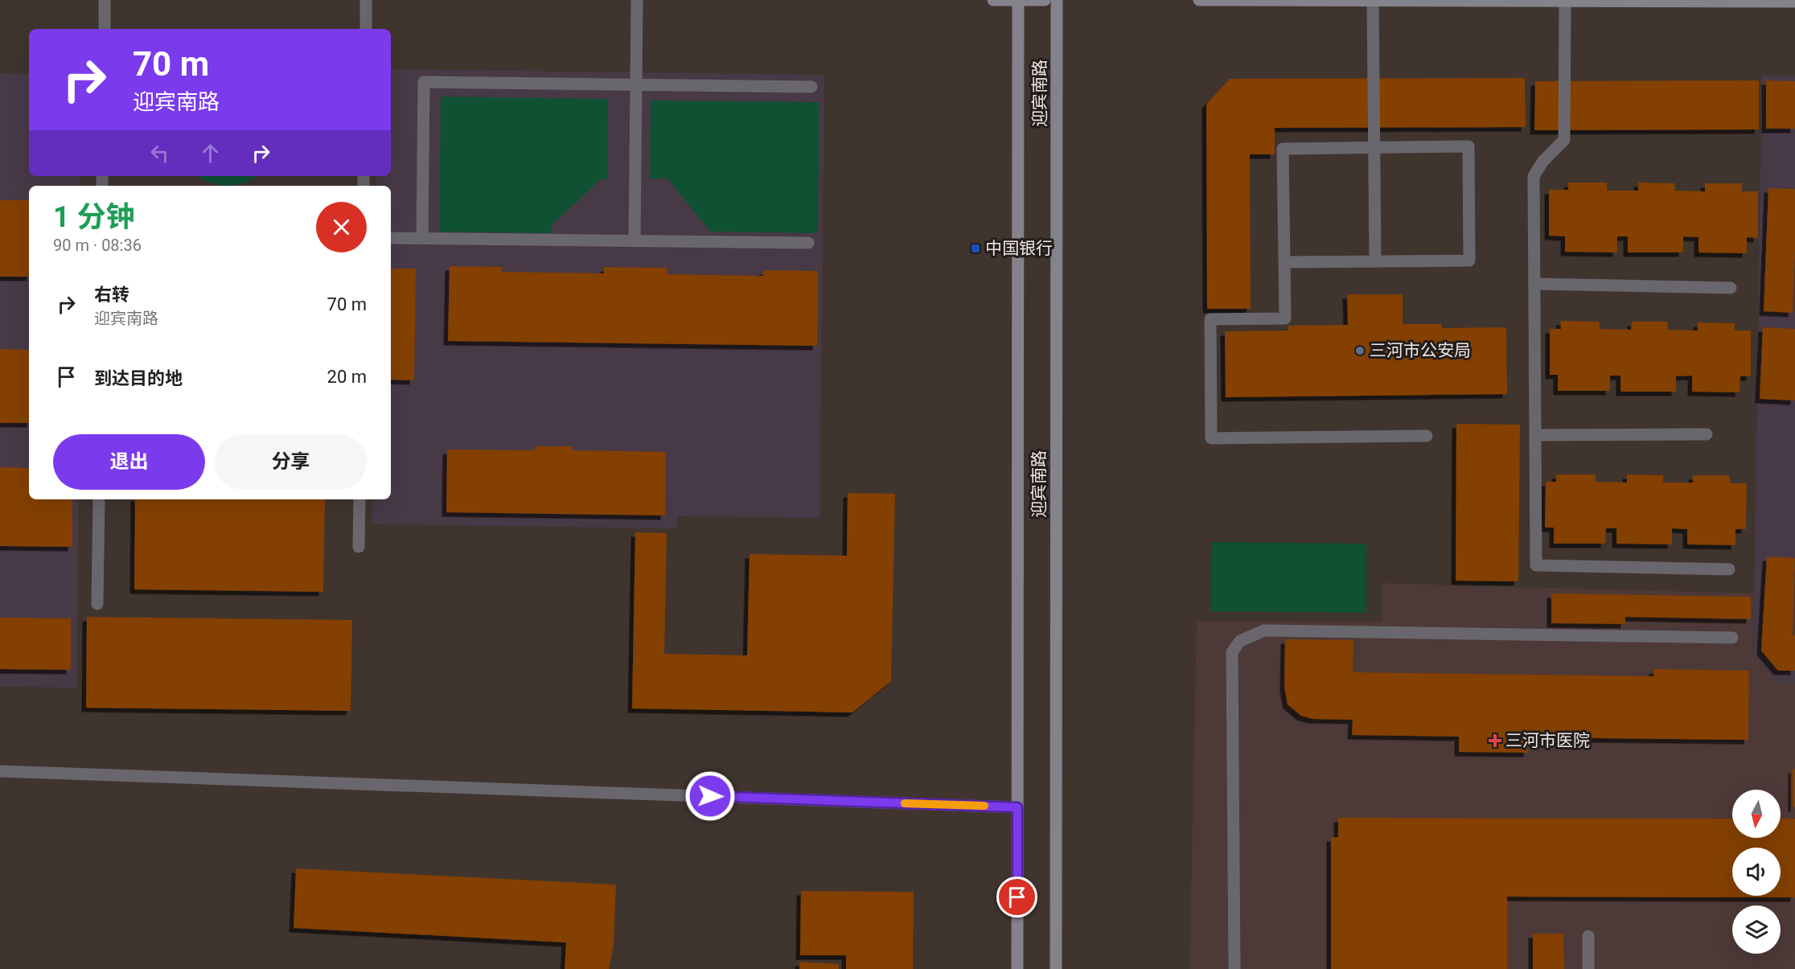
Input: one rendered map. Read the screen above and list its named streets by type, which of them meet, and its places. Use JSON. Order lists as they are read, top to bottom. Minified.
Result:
{"streets":{"main road":["迎宾南路"]},"places":{"transit":["中国银行"],"other":["三河市公安局"],"health":["三河市医院"]},"north":"bottom","page":{"turn":["70 m","迎宾南路"],"heading":["1 分钟","90 m · 08:36"],"list":[{"name":"右转","note":"迎宾南路","value":"70 m"},{"name":"到达目的地","value":"20 m"}],"buttons":["退出","分享"]}}
